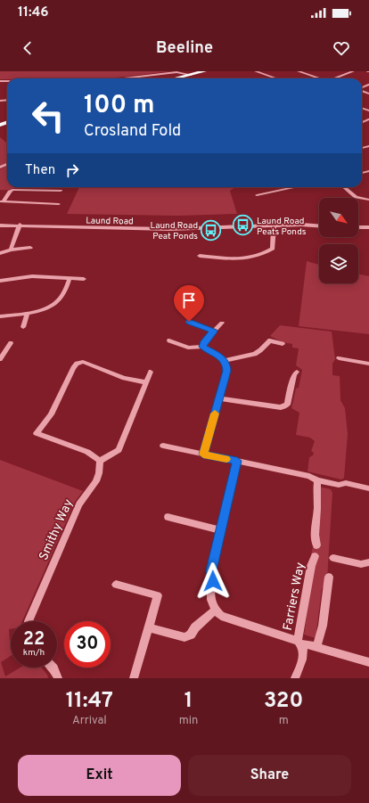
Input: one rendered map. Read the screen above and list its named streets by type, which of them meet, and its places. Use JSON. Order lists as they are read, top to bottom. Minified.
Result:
{"streets":{"street":["Laund Road","Smithy Way","Farriers Way"]},"places":{"bus stop":["Laund Road Peats Ponds","Laund Road Peat Ponds"]},"north":"bottom right","page":{"status":"11:46","header":"Beeline","turn":["100 m","Crosland Fold"],"then":"Then","speed":"22 km/h","limit":"30","eta":["11:47","Arrival","1","min","320","m"],"buttons":["Exit","Share"]}}
